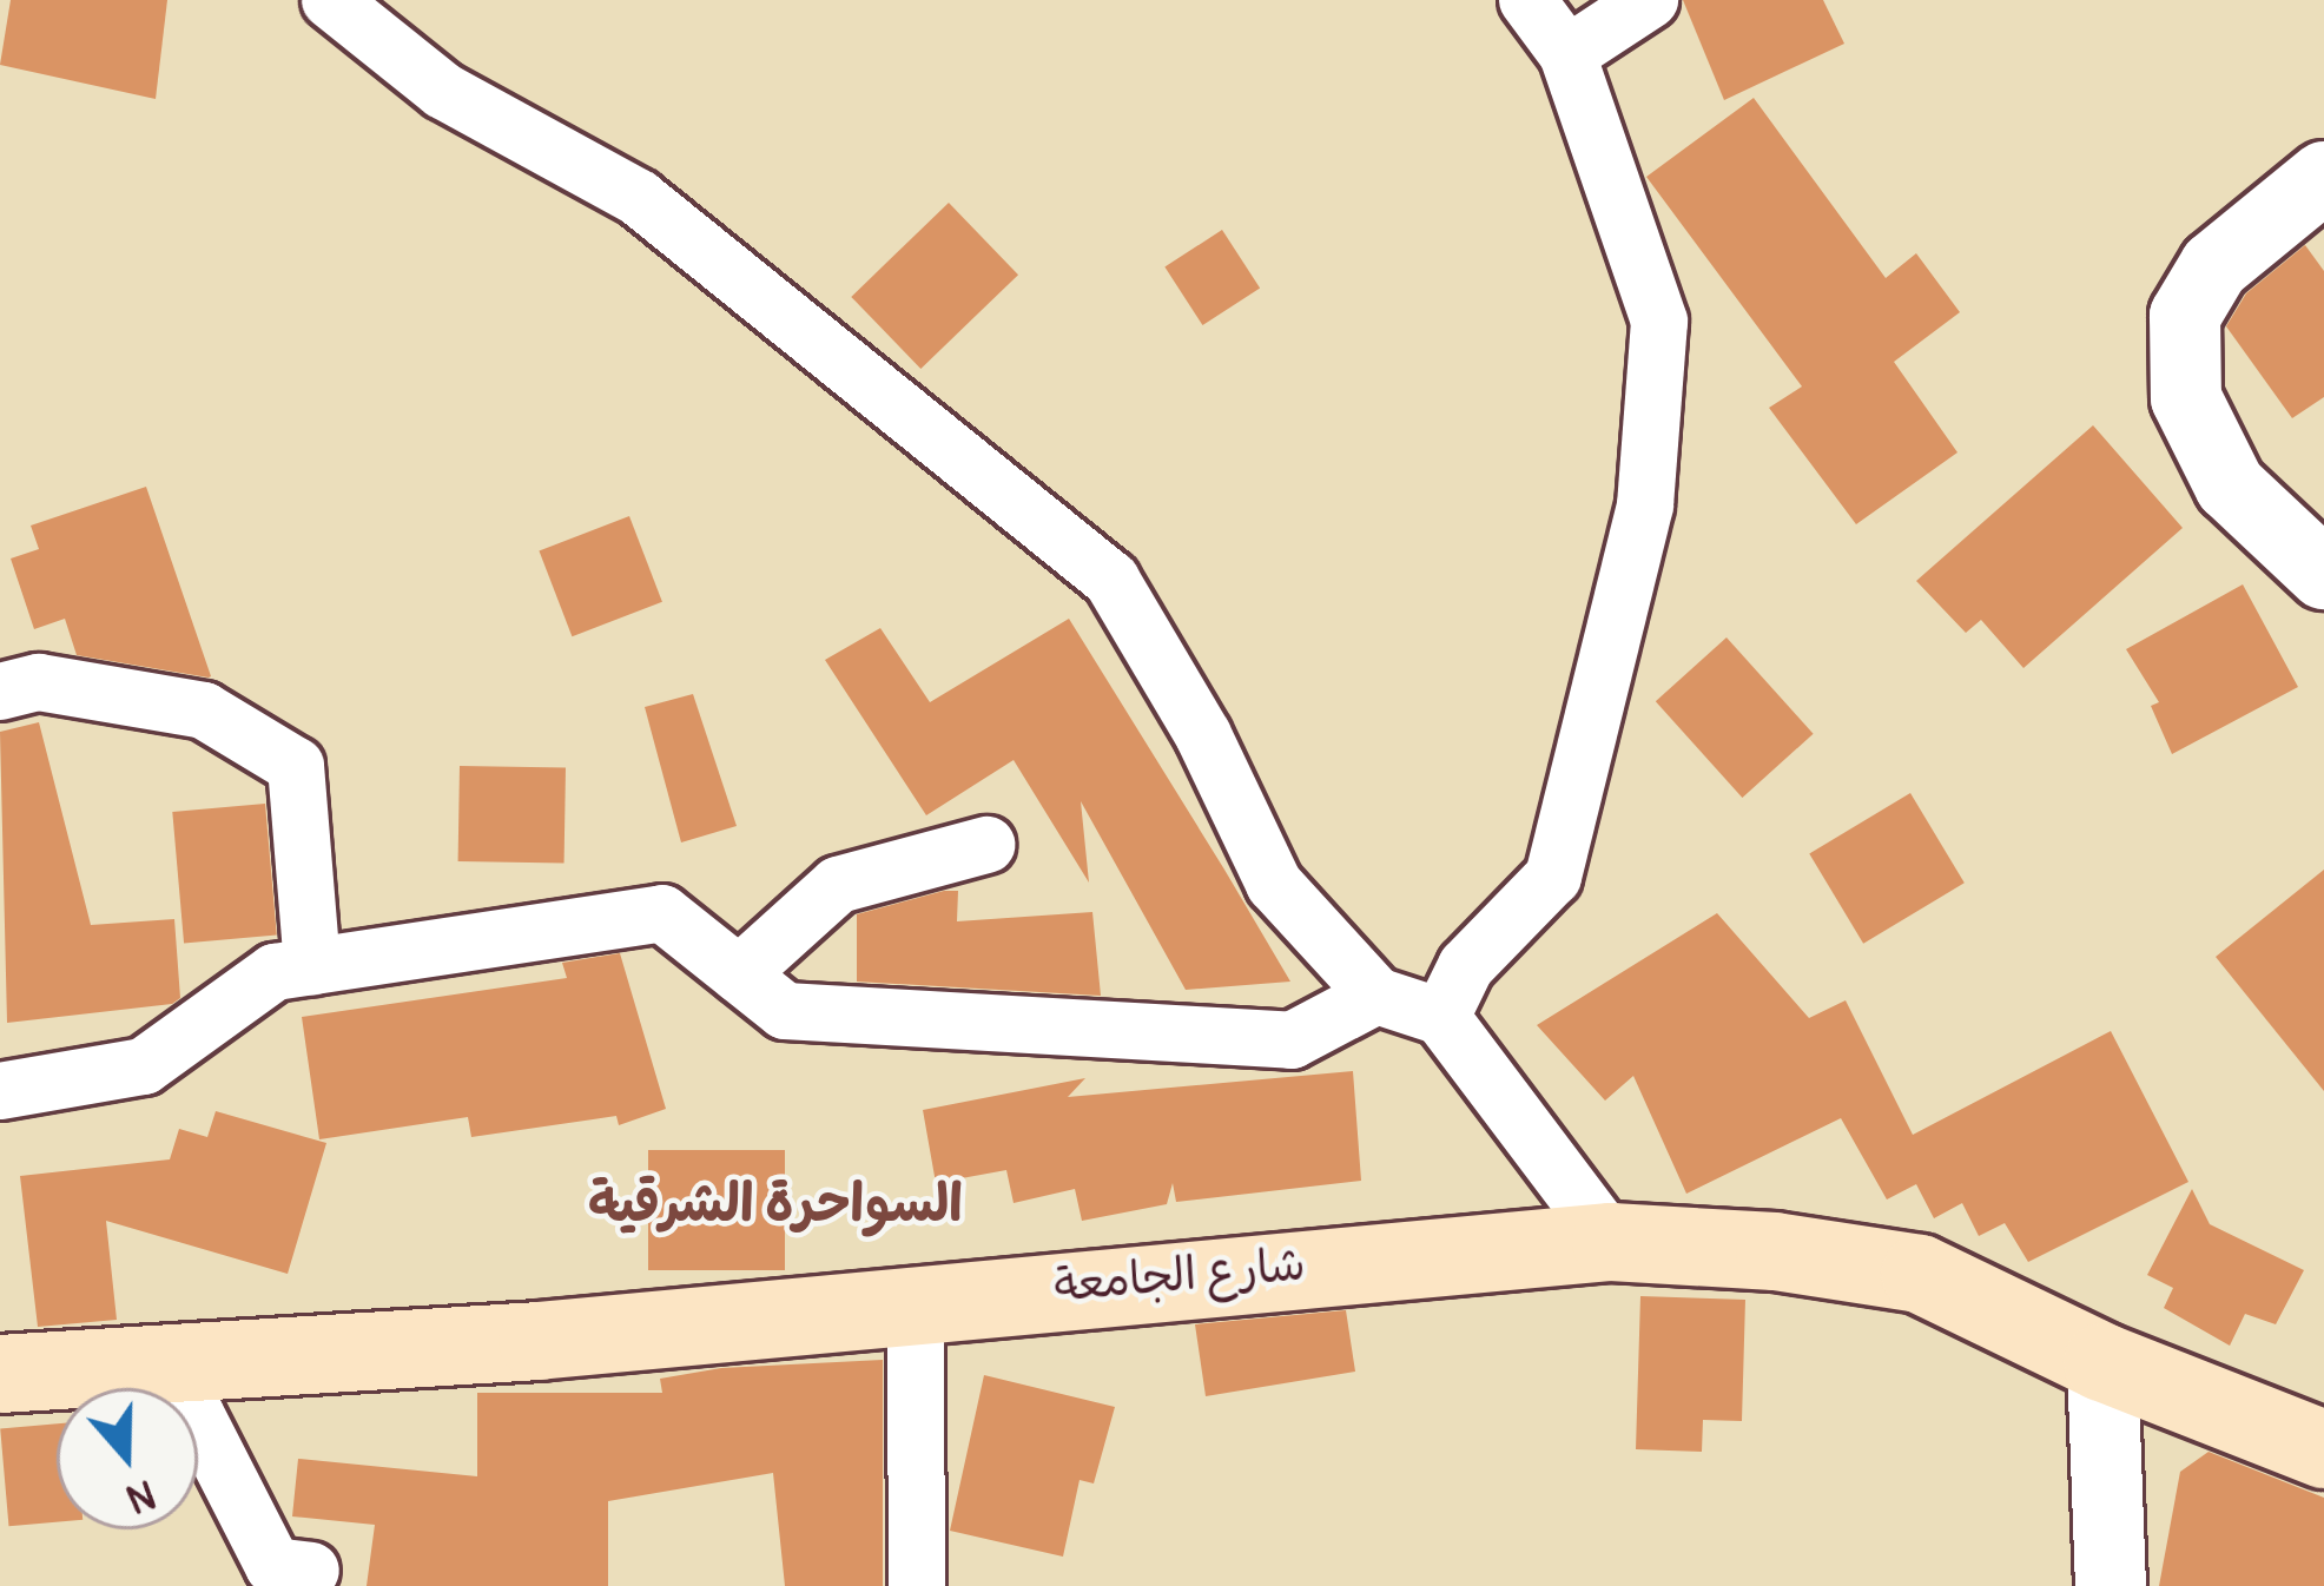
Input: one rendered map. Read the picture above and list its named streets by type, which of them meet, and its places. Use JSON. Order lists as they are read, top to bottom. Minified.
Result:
{"streets":{"main road":["شارع الجامعة"]},"districts":["السواحرة الشرقية"],"north":"bottom"}
